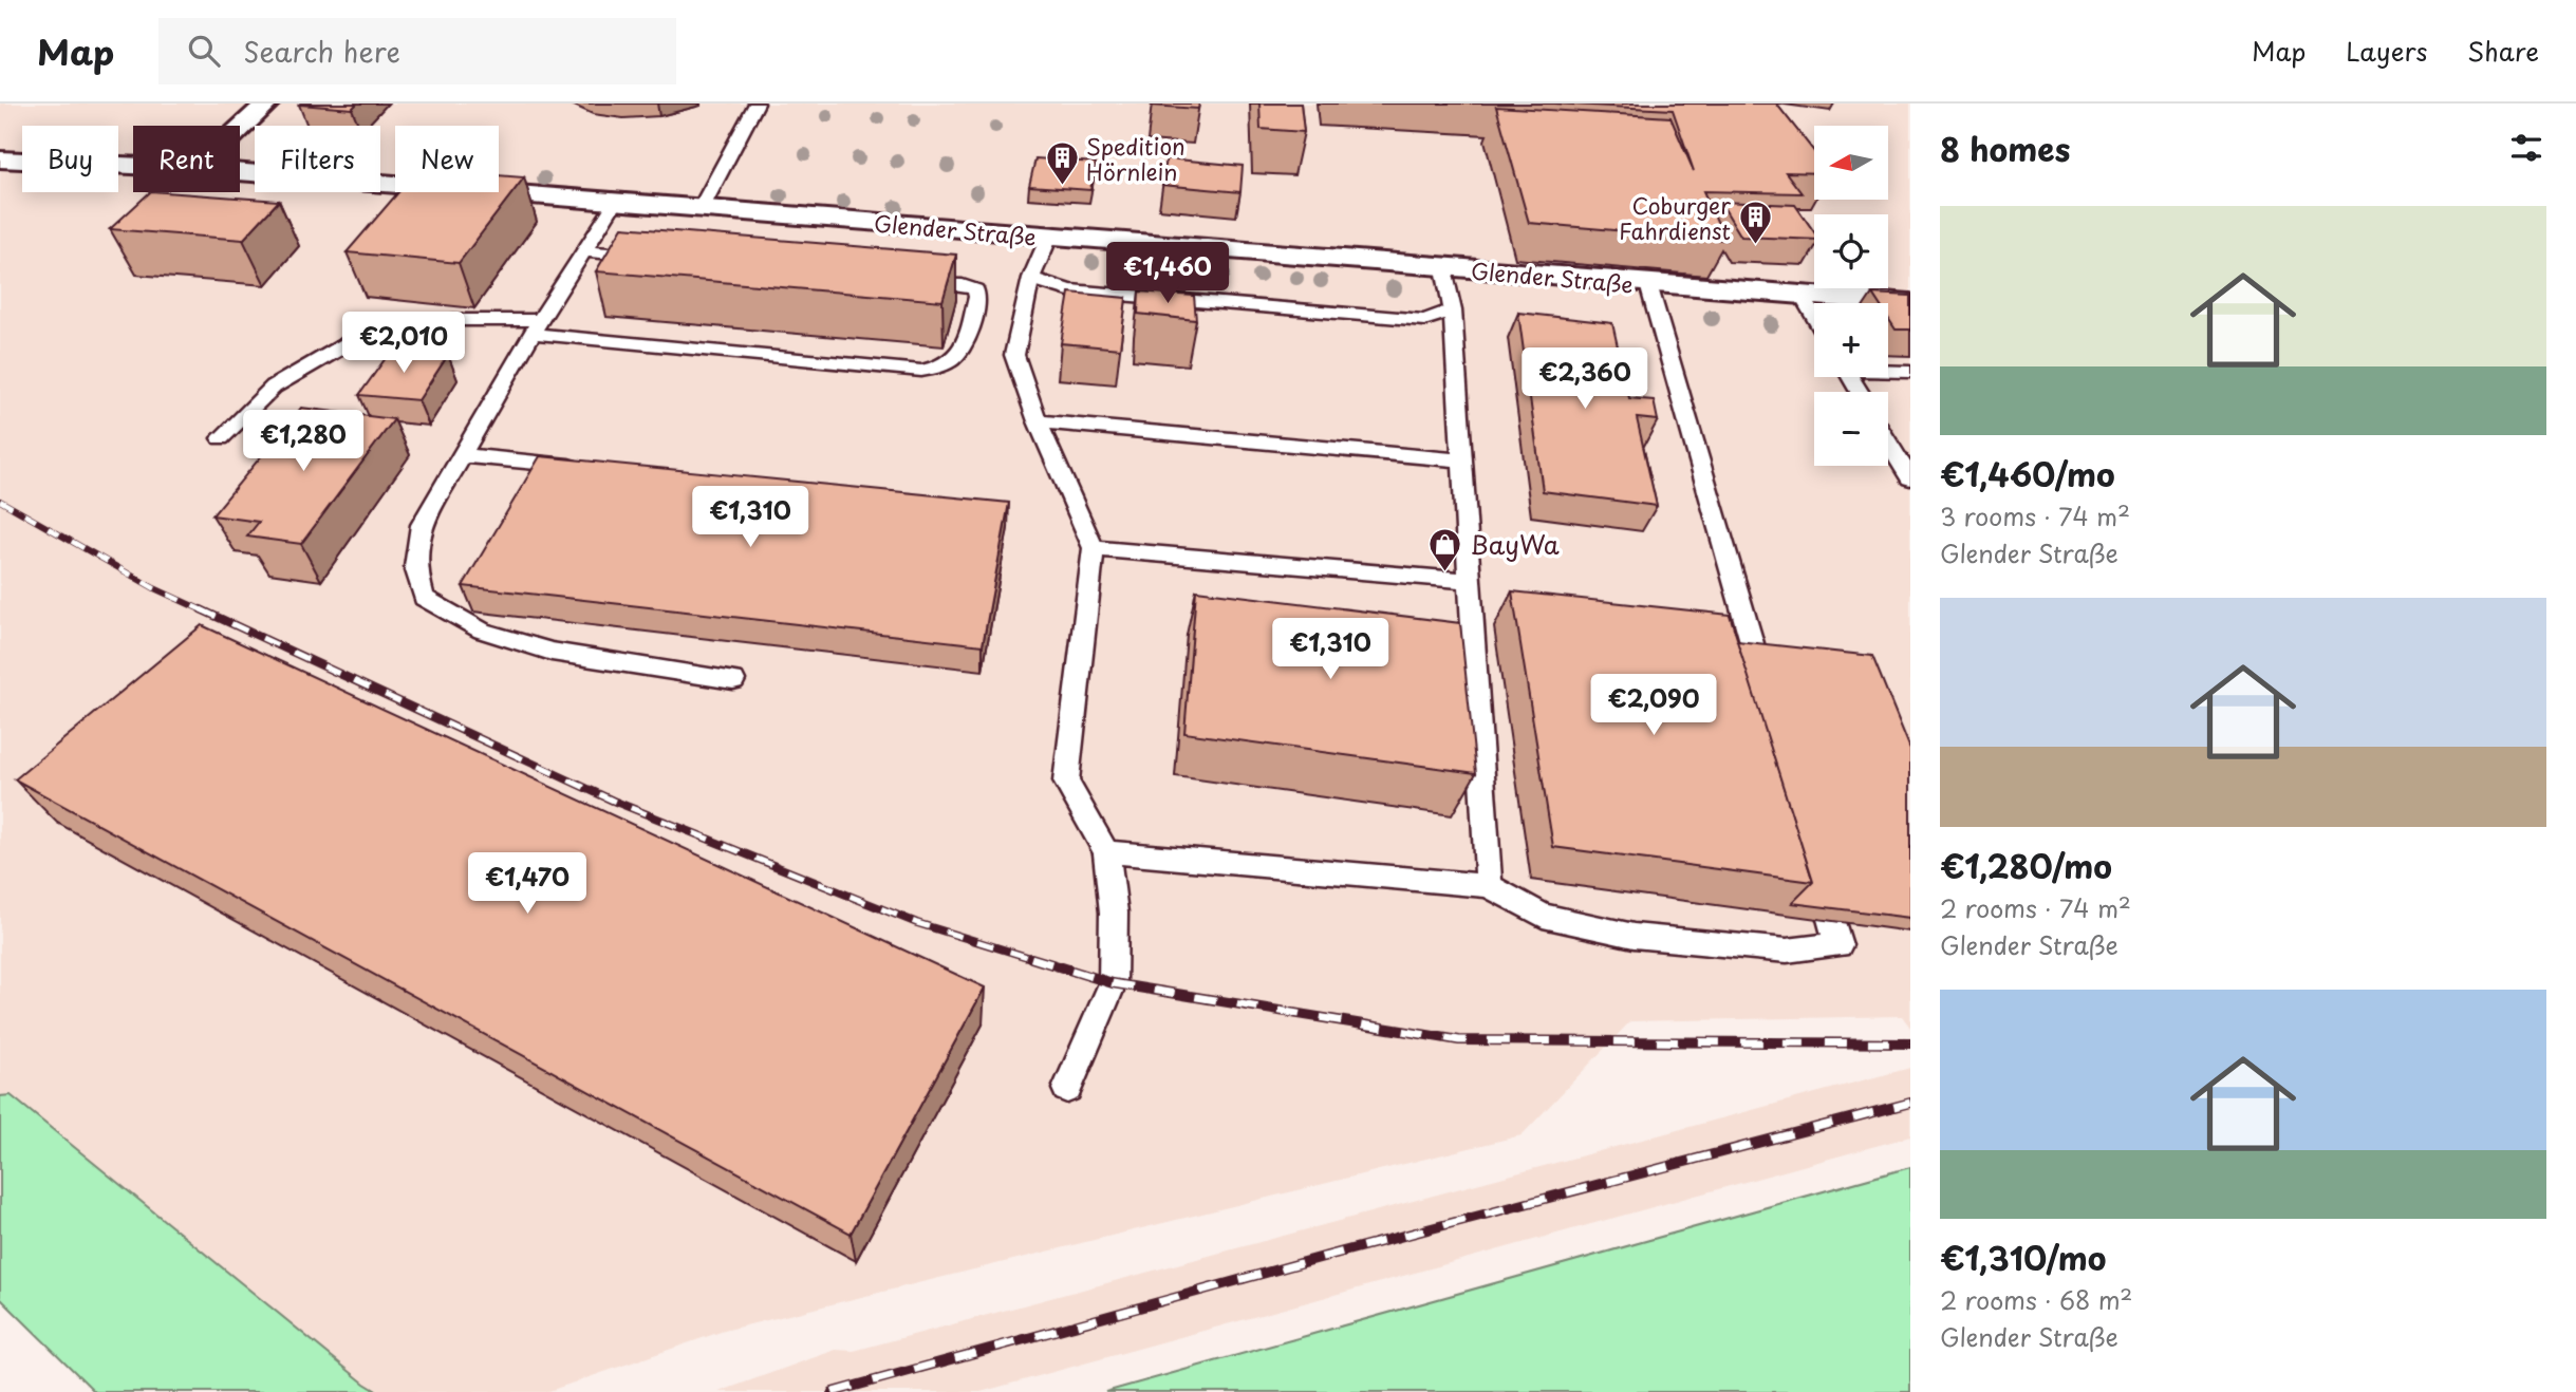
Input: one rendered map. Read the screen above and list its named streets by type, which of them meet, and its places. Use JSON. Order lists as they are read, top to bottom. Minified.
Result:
{"streets":{"street":["Glender Straße"]},"places":{"building":["Spedition Hörnlein","Coburger Fahrdienst"],"shop":["BayWa"]},"north":"left","page":{"header":"Map","search":"Search here","nav":["Map","Layers","Share"],"heading":"8 homes","map_buttons":["+","−"],"chip":["Buy","Rent","Filters","New"],"list":[{"name":"€1,460/mo","note":"3 rooms · 74 m² · Glender Straße"},{"name":"€1,280/mo","note":"2 rooms · 74 m² · Glender Straße"},{"name":"€1,310/mo","note":"2 rooms · 68 m² · Glender Straße"}],"price":["€1,460","€2,010","€2,360","€1,280","€1,310","€1,310","€2,090","€1,470"]}}
